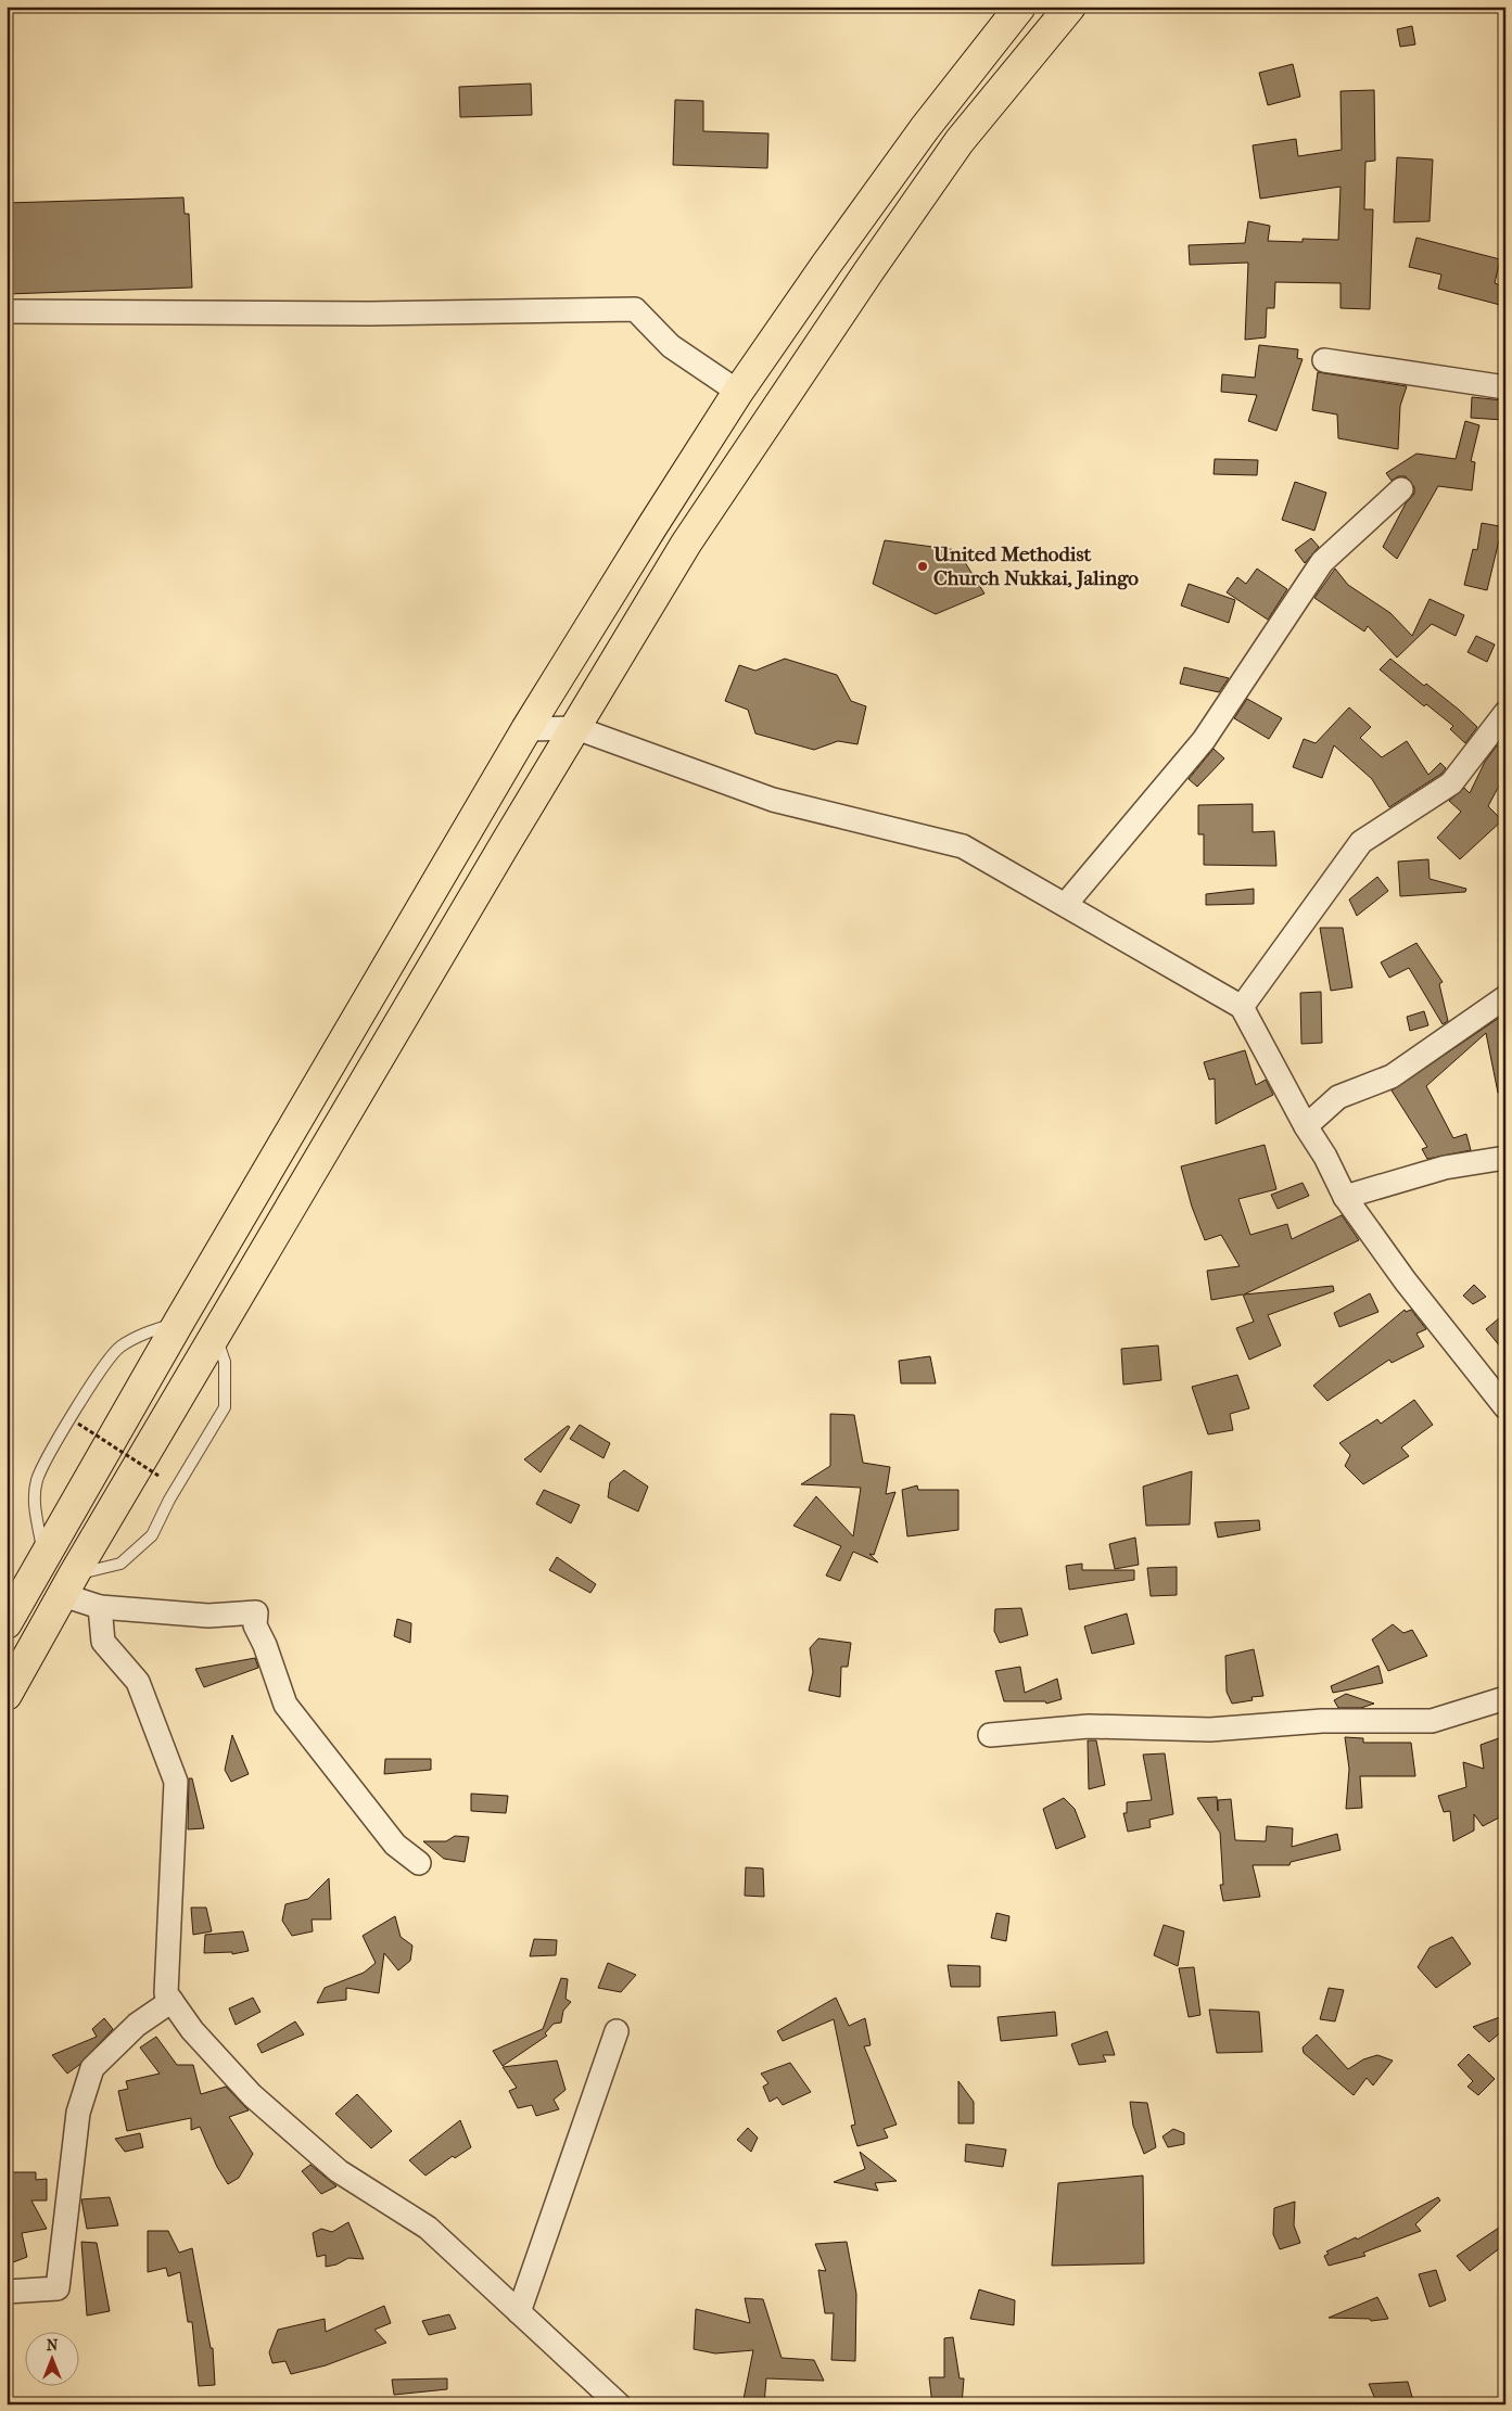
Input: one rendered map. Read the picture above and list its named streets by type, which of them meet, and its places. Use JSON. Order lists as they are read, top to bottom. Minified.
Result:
{"places":["United Methodist Church Nukkai, Jalingo"],"north":"top"}
